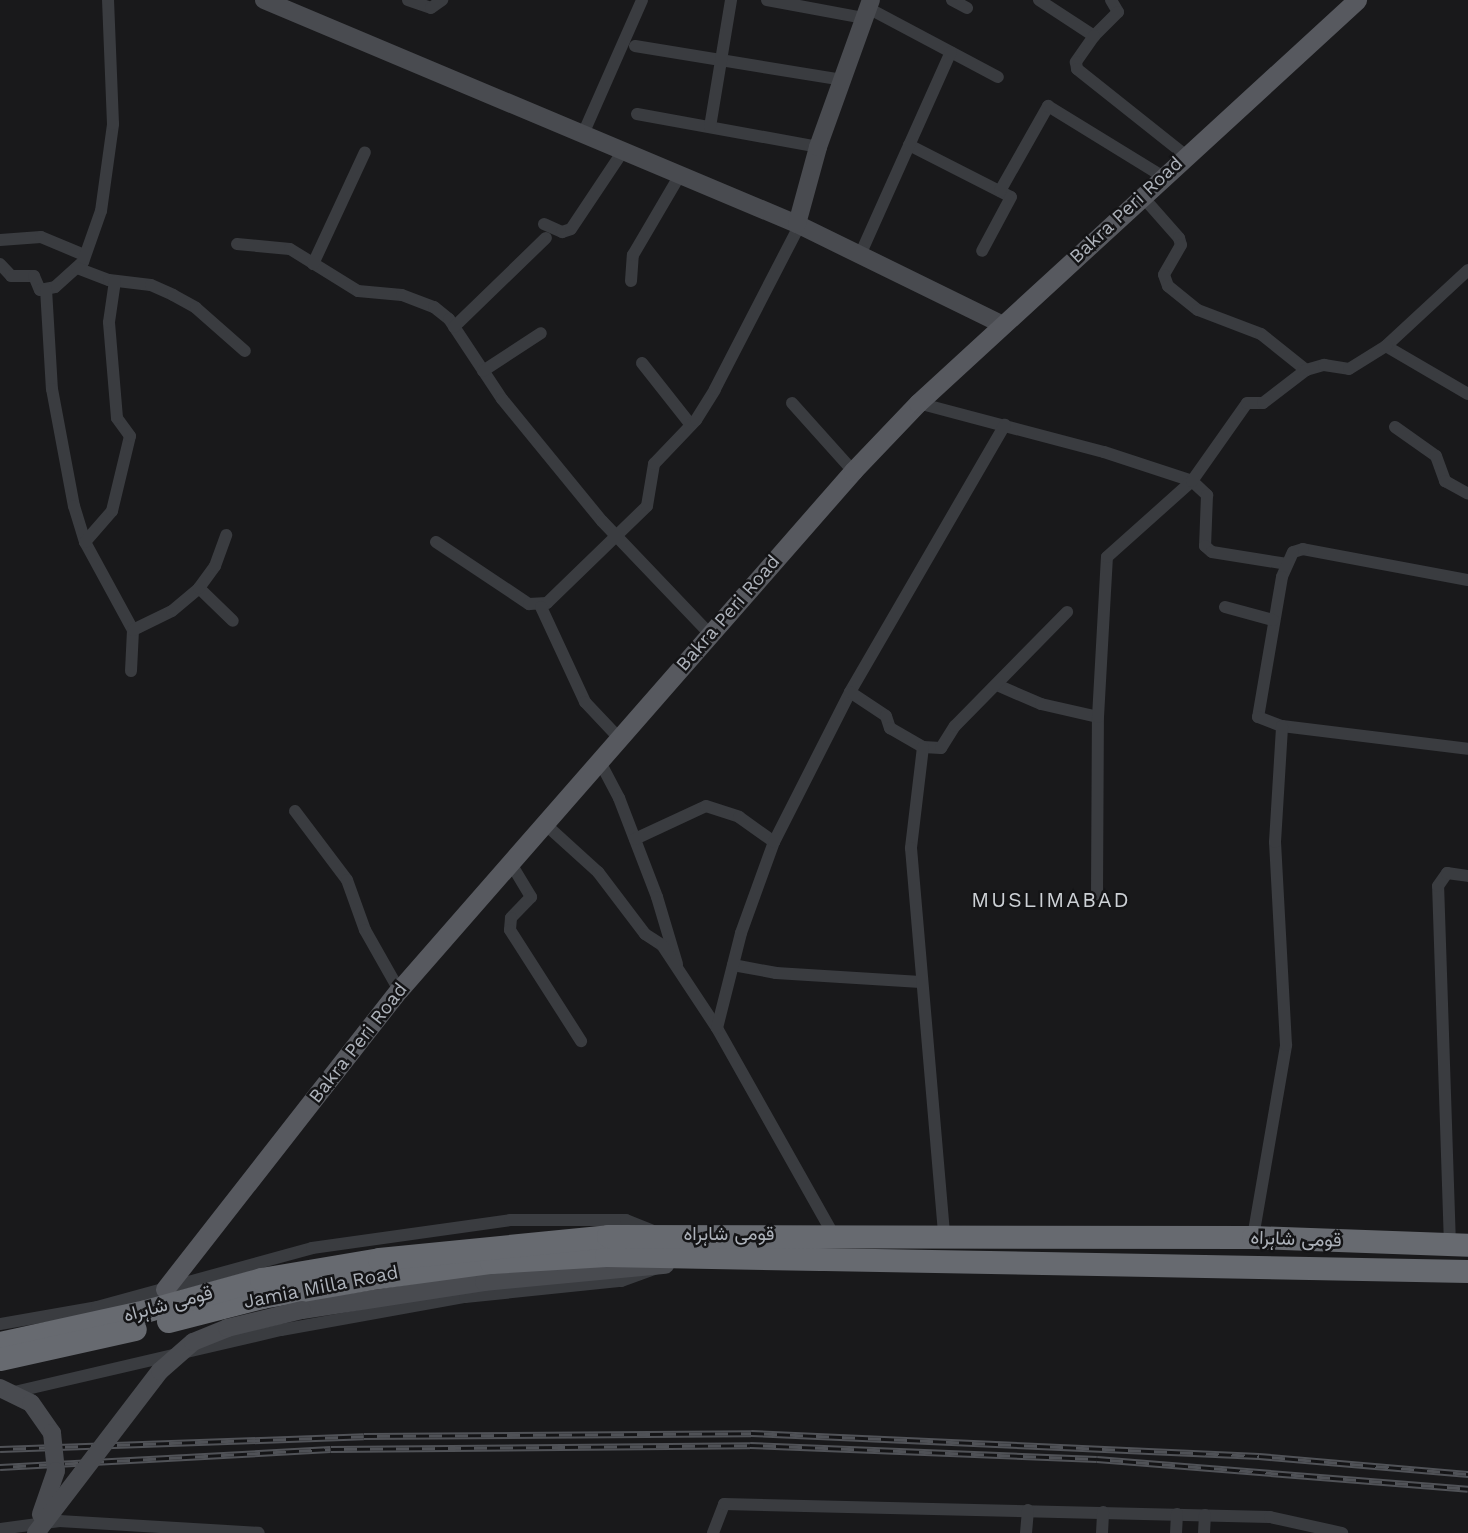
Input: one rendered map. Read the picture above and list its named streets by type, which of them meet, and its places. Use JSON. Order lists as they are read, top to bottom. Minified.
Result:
{"streets":{"highway":["قومی شاہراہ"],"main road":["Bakra Peri Road"],"street":["Jamia Milla Road"]},"crossings":[["قومی شاہراہ","Jamia Milla Road"]],"districts":["MUSLIMABAD"]}
